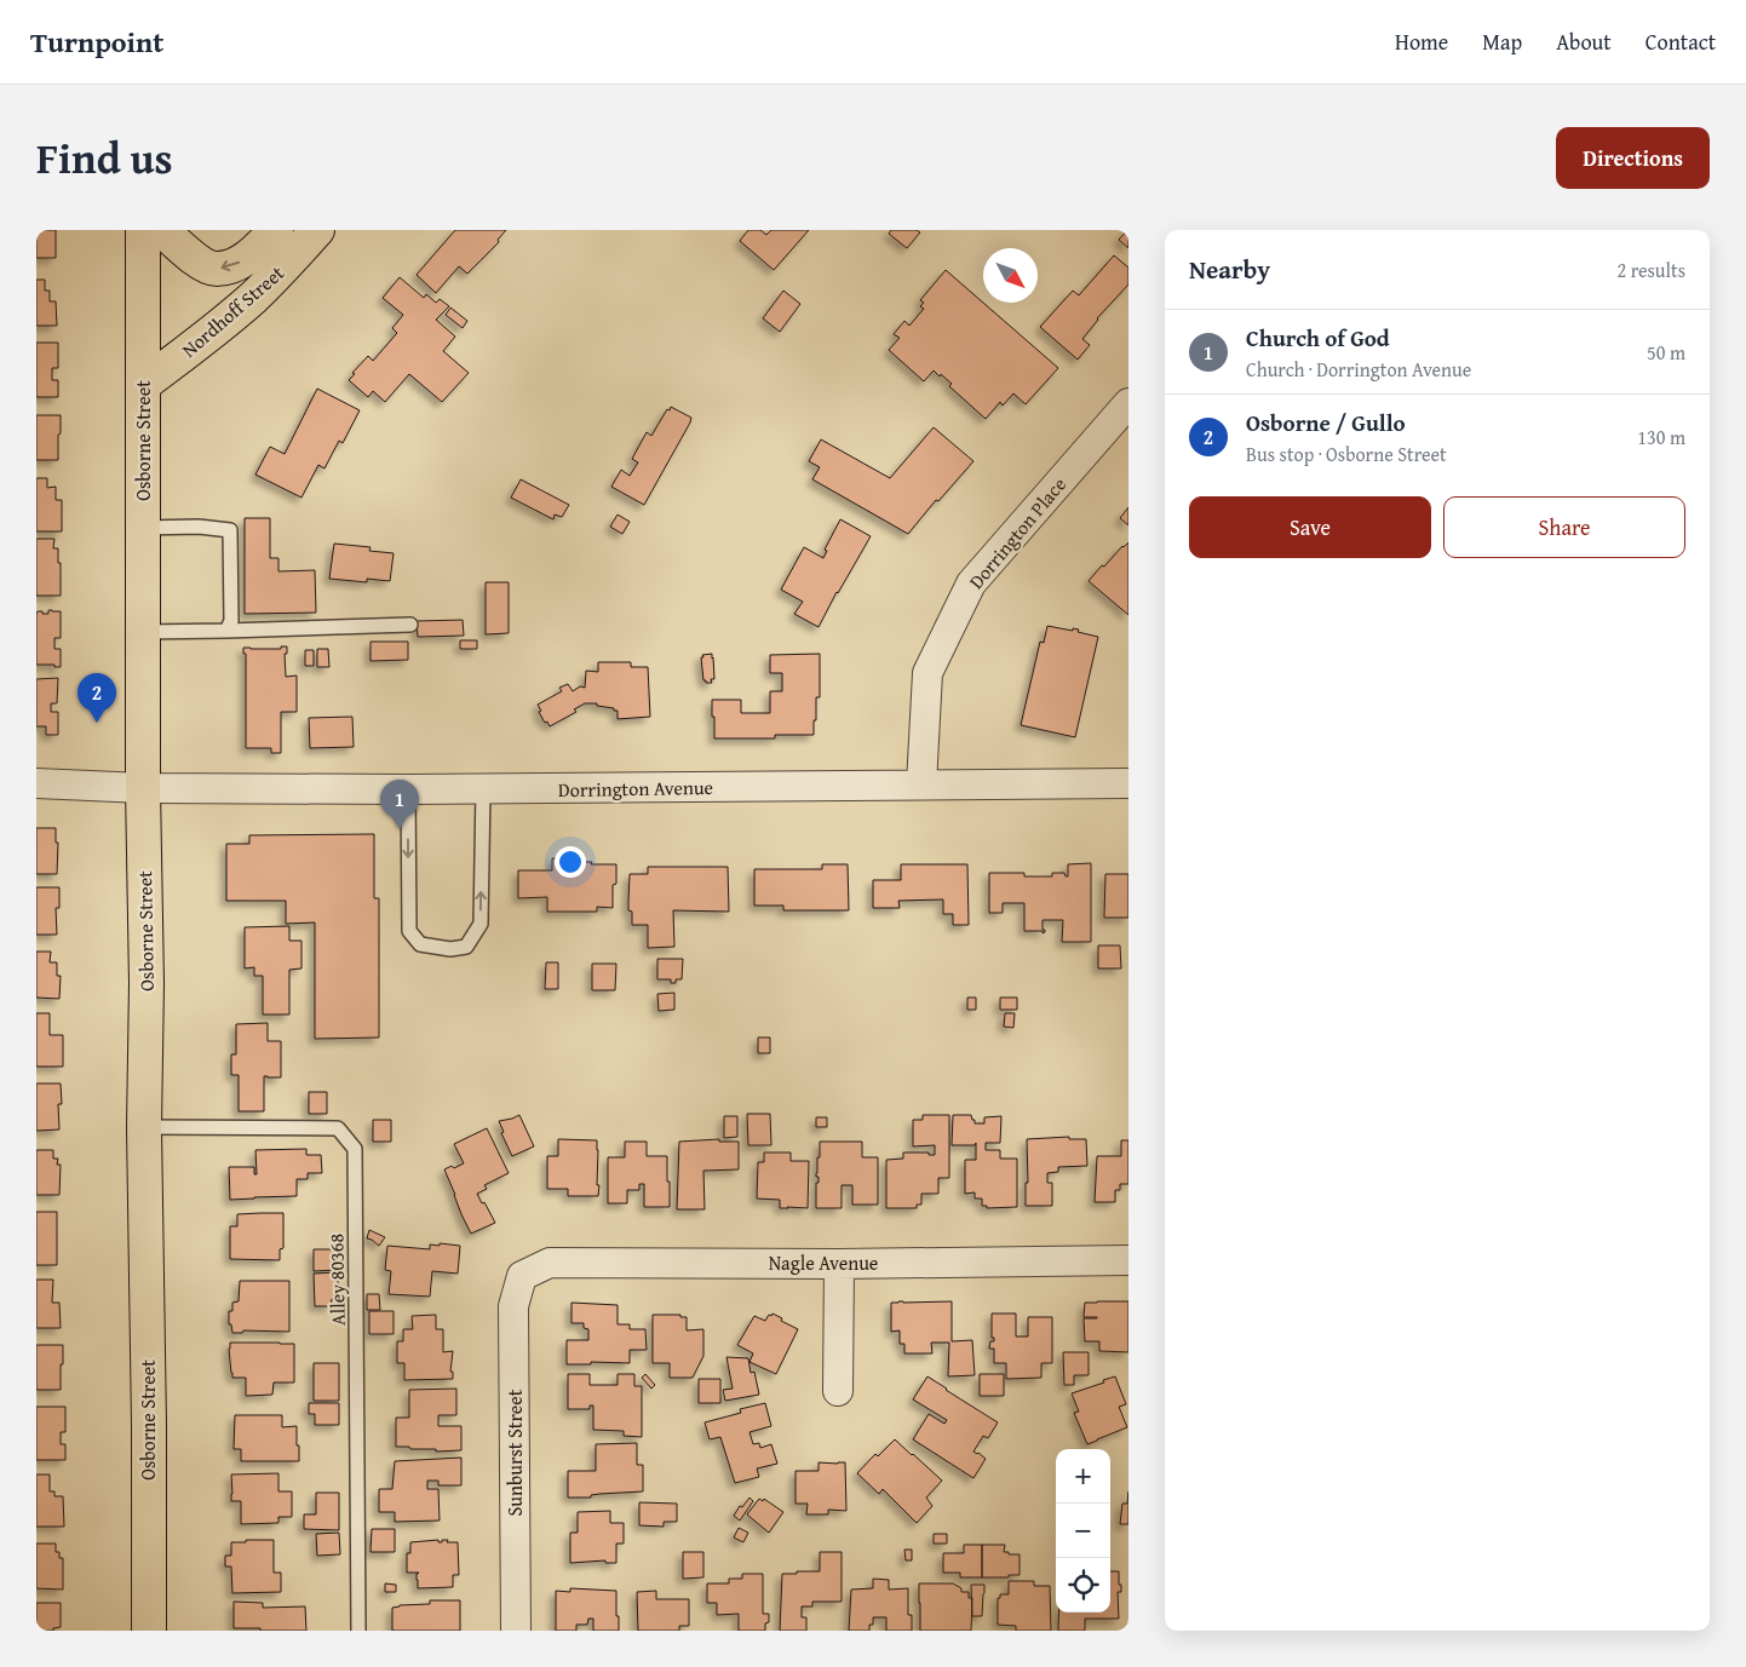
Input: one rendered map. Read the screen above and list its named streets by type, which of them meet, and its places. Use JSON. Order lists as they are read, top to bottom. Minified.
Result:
{"streets":{"main road":["Nordhoff Street","Osborne Street"],"street":["Dorrington Place","Dorrington Avenue","Nagle Avenue","Sunburst Street"],"lane":["Alley 80368"]},"crossings":[["Nordhoff Street","Osborne Street"],["Osborne Street","Dorrington Avenue"],["Osborne Street","Alley 80368"],["Dorrington Place","Dorrington Avenue"],["Nagle Avenue","Sunburst Street"]],"north":"bottom right","page":{"header":"Turnpoint","nav":["Home","Map","About","Contact"],"title":"Find us","buttons":["Directions",["Save","Share"]],"heading":["Nearby","2 results"],"list":[{"mark":"1","name":"Church of God","note":"Church · Dorrington Avenue","value":"50 m"},{"mark":"2","name":"Osborne / Gullo","note":"Bus stop · Osborne Street","value":"130 m"}],"pins":["2","1"],"map_buttons":["+","−"]}}
